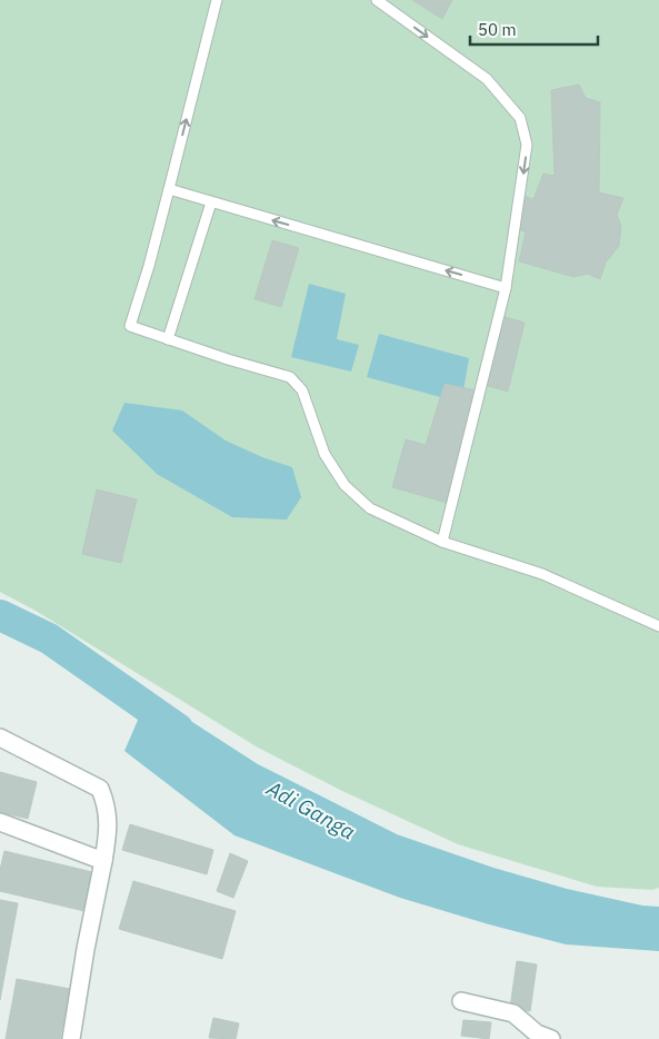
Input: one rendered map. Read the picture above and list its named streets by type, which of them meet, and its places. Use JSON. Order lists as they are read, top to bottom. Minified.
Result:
{"water":["Adi Ganga"],"scale_bar":"50 m"}
